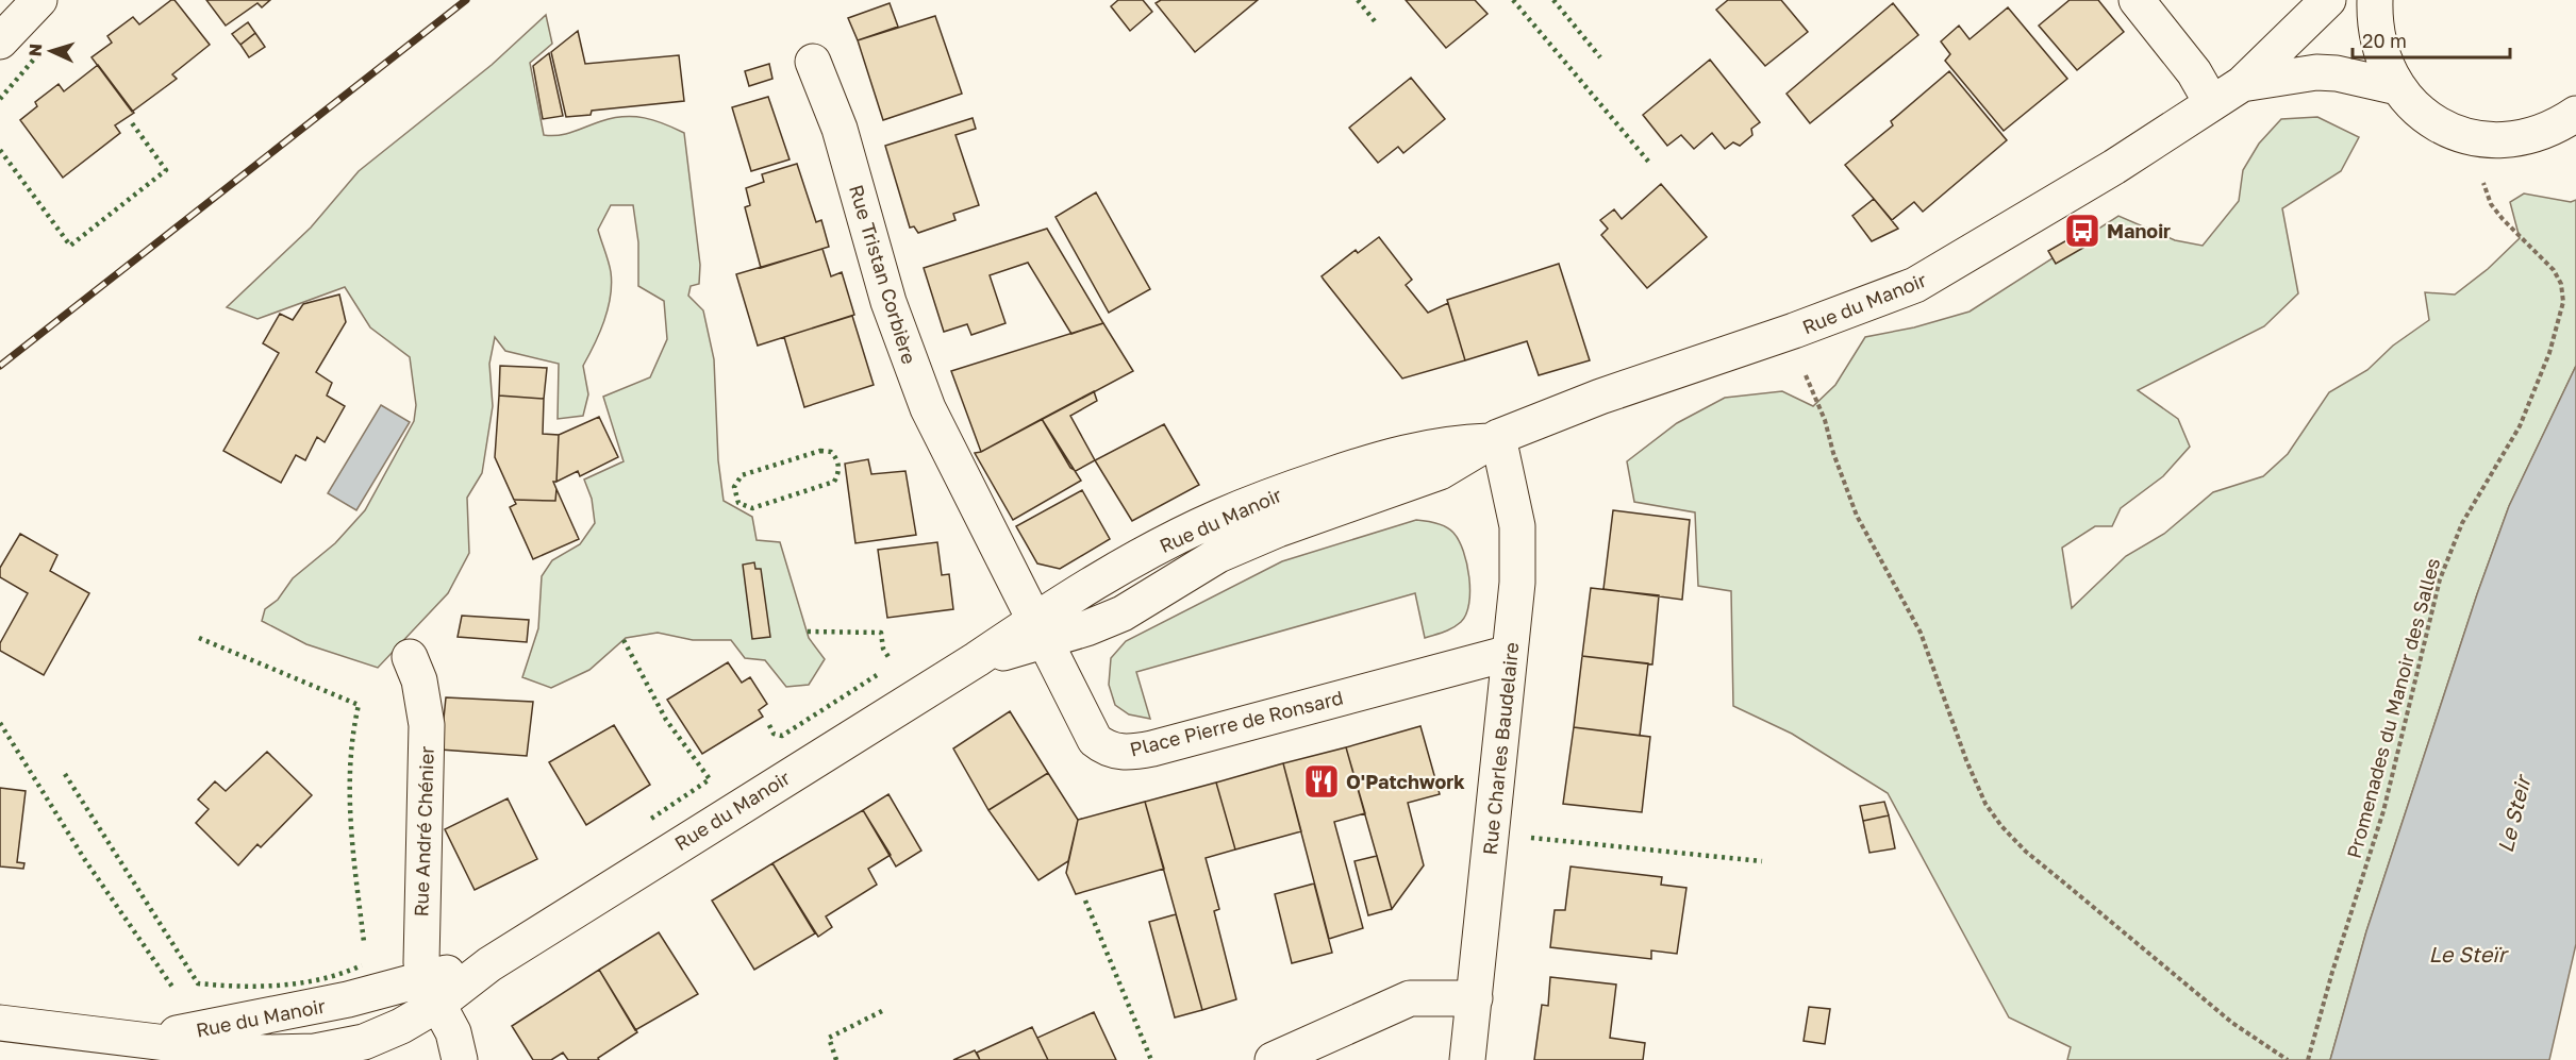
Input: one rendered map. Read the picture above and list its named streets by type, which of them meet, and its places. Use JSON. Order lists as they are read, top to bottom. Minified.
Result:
{"streets":{"street":["Rue Tristan Corbière","Rue du Manoir","Place Pierre de Ronsard","Rue Charles Baudelaire","Rue André Chénier"],"path":["Promenades du Manoir des Salles"]},"crossings":[["Rue Tristan Corbière","Rue du Manoir"],["Rue Tristan Corbière","Place Pierre de Ronsard"],["Rue du Manoir","Place Pierre de Ronsard"],["Rue du Manoir","Rue Charles Baudelaire"],["Rue du Manoir","Rue André Chénier"],["Place Pierre de Ronsard","Rue Charles Baudelaire"]],"water":["Le Steir","Le Steïr"],"places":{"bus stop":["Manoir"],"restaurant":["O'Patchwork"]},"scale_bar":"20 m","north":"left"}
